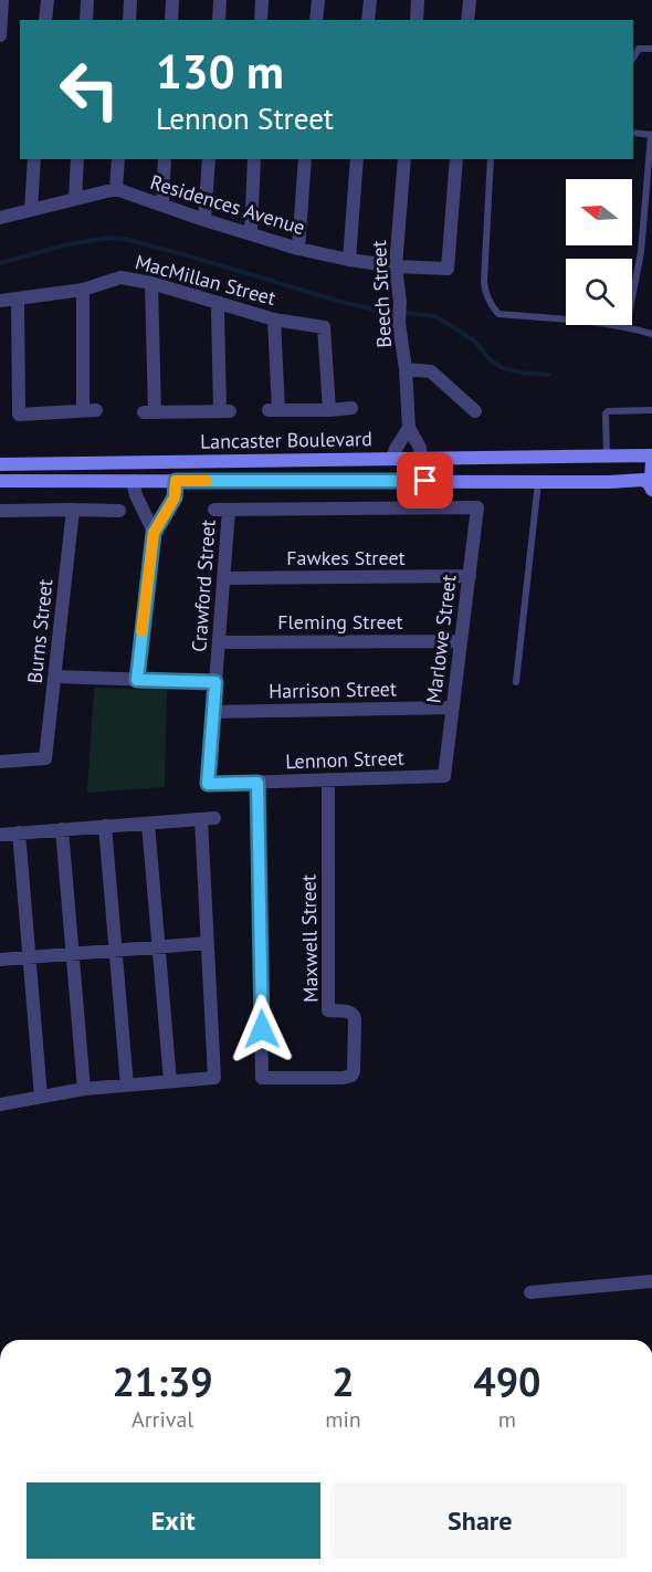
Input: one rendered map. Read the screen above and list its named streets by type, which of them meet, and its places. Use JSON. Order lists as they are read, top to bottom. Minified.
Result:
{"streets":{"main road":["Lancaster Boulevard"],"street":["Residences Avenue","MacMillan Street","Beech Street","Fawkes Street","Crawford Street","Fleming Street","Burns Street","Marlowe Street","Harrison Street","Lennon Street","Maxwell Street"]},"crossings":[["Residences Avenue","Beech Street"],["Beech Street","Lancaster Boulevard"],["Fawkes Street","Crawford Street"],["Fawkes Street","Marlowe Street"],["Crawford Street","Fleming Street"],["Crawford Street","Marlowe Street"],["Crawford Street","Harrison Street"],["Crawford Street","Lennon Street"],["Fleming Street","Marlowe Street"],["Marlowe Street","Harrison Street"],["Marlowe Street","Lennon Street"],["Lennon Street","Maxwell Street"]],"north":"left","page":{"turn":["130 m","Lennon Street"],"eta":["21:39","Arrival","2","min","490","m"],"buttons":["Exit","Share"]}}
